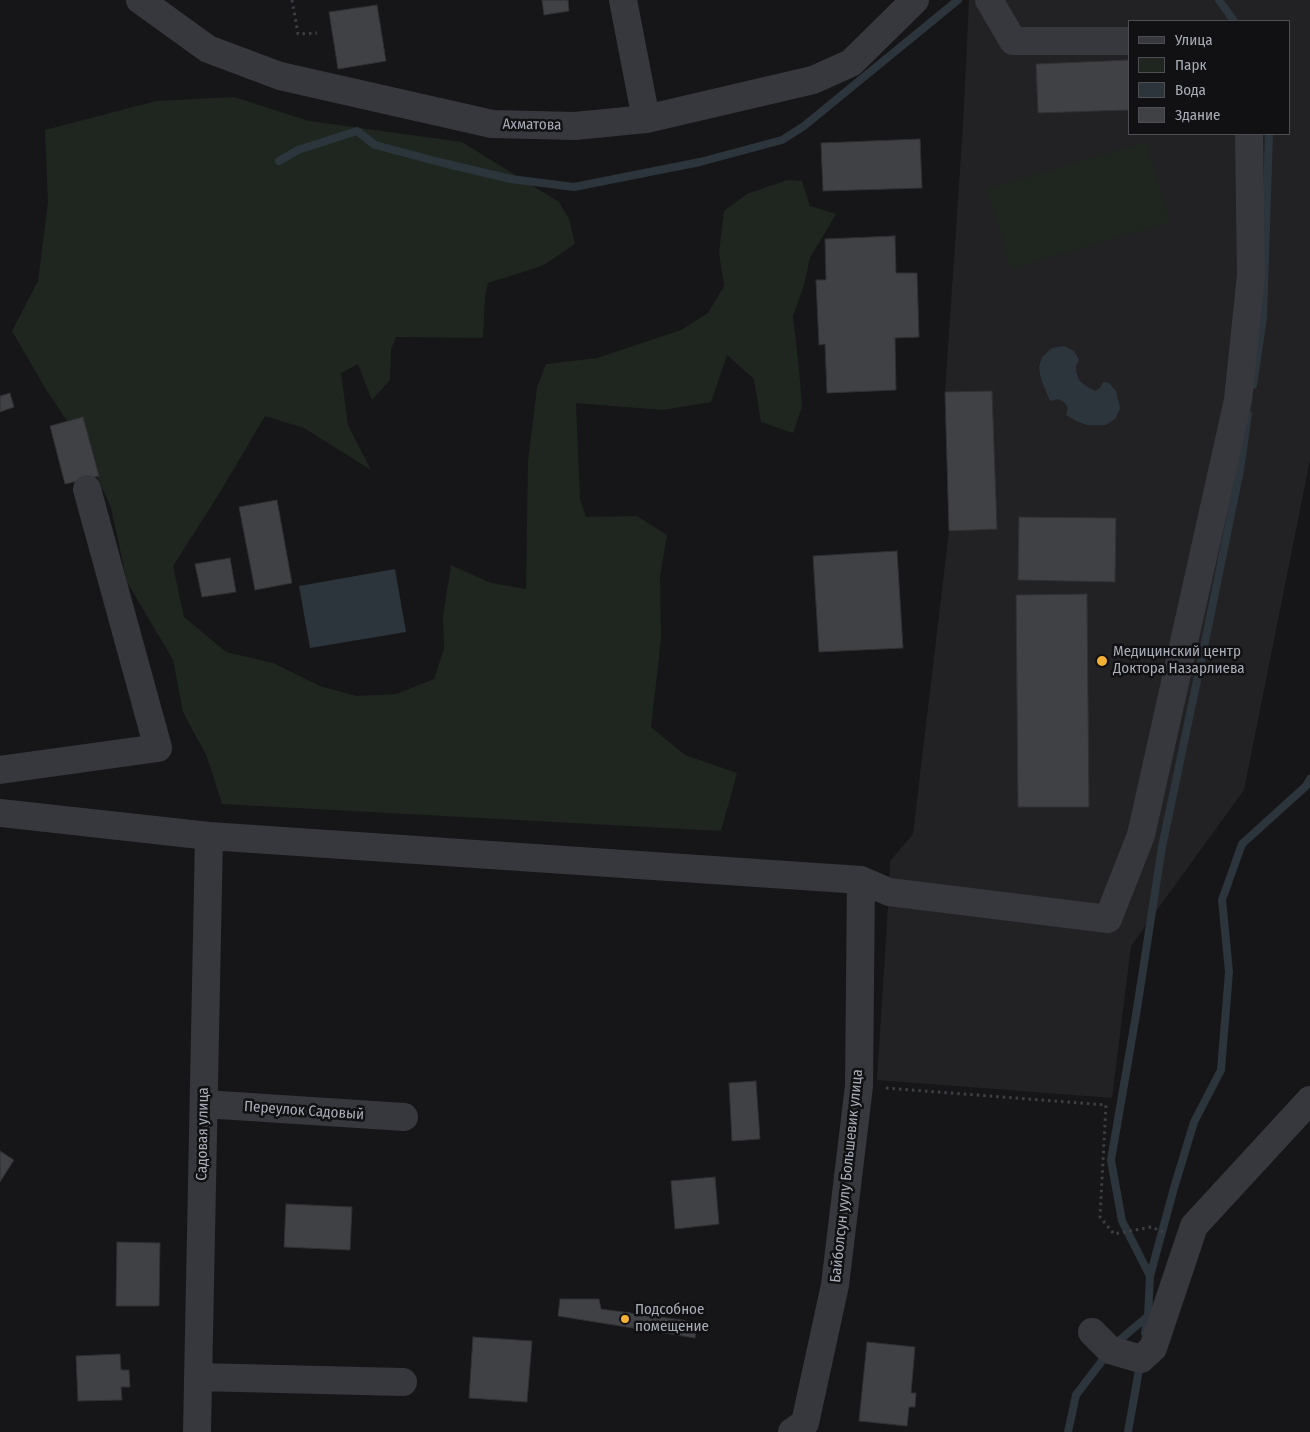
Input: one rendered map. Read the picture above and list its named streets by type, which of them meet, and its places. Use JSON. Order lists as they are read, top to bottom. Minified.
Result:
{"streets":{"street":["Ахматова","Переулок Садовый","Садовая улица","Байболсун уулу Большевик улица"]},"crossings":[["Переулок Садовый","Садовая улица"]],"places":["Медицинский центр Доктора Назарлиева","Подсобное помещение"],"legend":["Улица","Парк","Вода","Здание"]}
